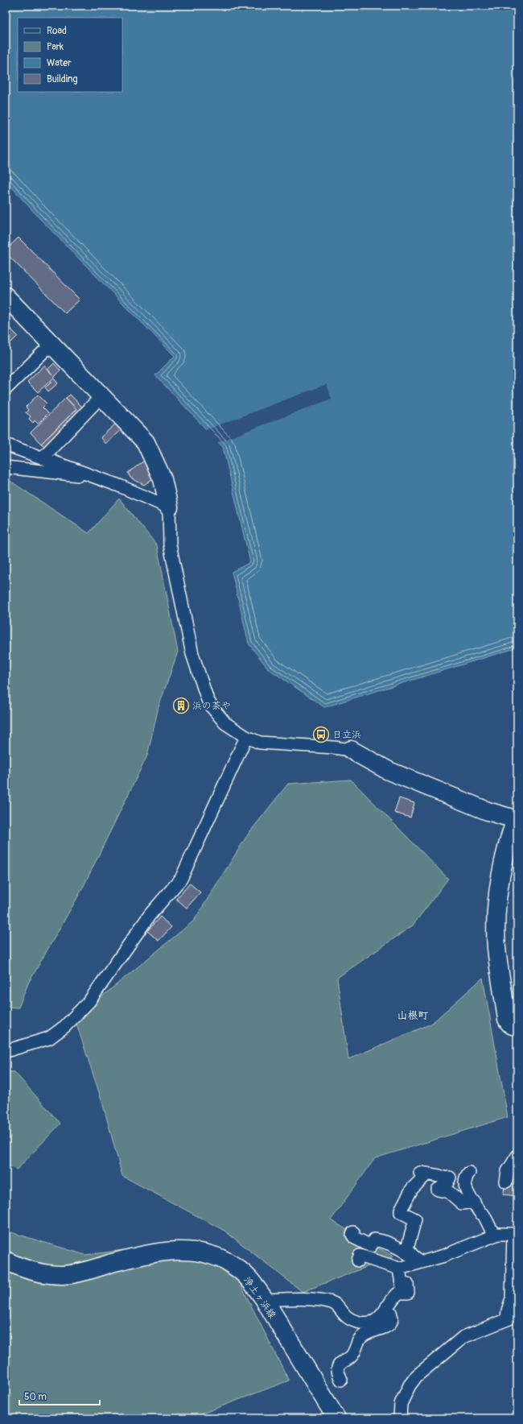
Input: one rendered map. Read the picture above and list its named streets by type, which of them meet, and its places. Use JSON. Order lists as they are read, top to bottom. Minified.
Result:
{"streets":{"street":["浄土ヶ浜線"]},"districts":["山根町"],"places":{"building":["浜の茶や"],"bus stop":["日立浜"]},"legend":["Road","Park","Water","Building"],"scale_bar":"50 m"}
